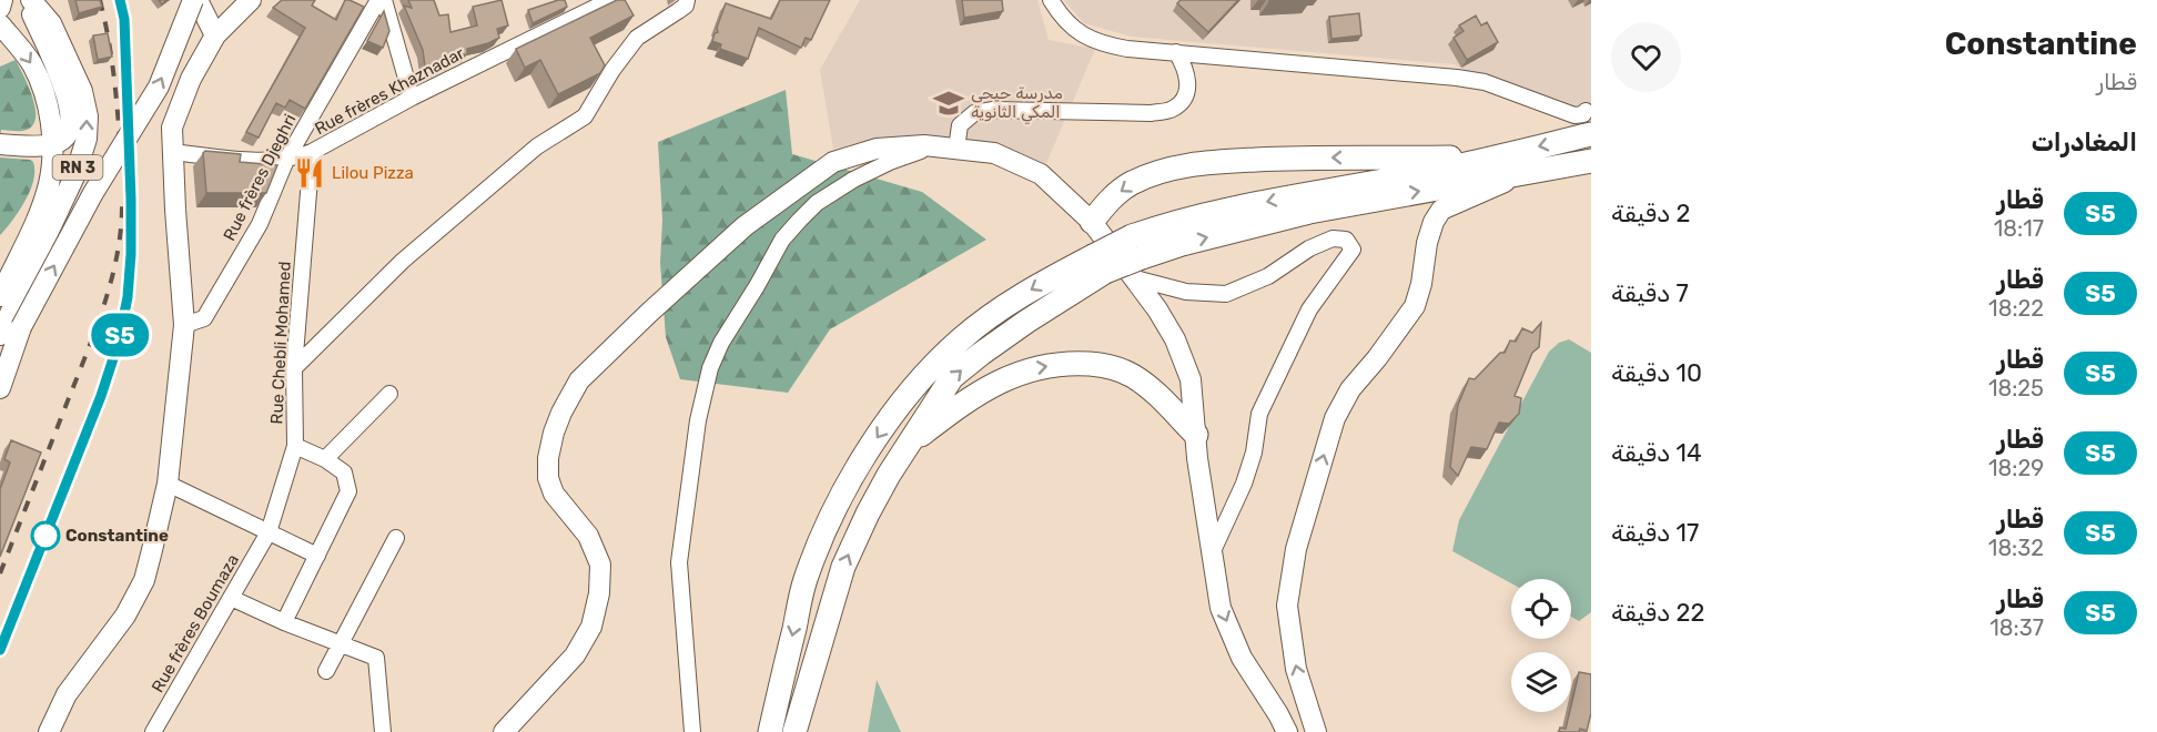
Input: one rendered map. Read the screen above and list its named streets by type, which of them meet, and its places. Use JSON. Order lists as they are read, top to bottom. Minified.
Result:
{"streets":{"main road":["RN 3"],"street":["Rue frères Khaznadar","Rue frères Djeghri","Rue Chebli Mohamed","Rue frères Boumaza"]},"crossings":[["Rue frères Khaznadar","Rue frères Djeghri"],["Rue frères Khaznadar","Rue Chebli Mohamed"],["Rue Chebli Mohamed","Rue frères Boumaza"]],"places":{"school or university":["مدرسة حيحي المكي الثانوية"],"restaurant":["Lilou Pizza"],"other":["Constantine"]},"page":{"heading":[["Constantine","قطار"],"المغادرات"],"on_map":"S5","list":[{"mark":"S5","name":"قطار","note":"18:17","value":"2 دقيقة"},{"mark":"S5","name":"قطار","note":"18:22","value":"7 دقيقة"},{"mark":"S5","name":"قطار","note":"18:25","value":"10 دقيقة"},{"mark":"S5","name":"قطار","note":"18:29","value":"14 دقيقة"},{"mark":"S5","name":"قطار","note":"18:32","value":"17 دقيقة"},{"mark":"S5","name":"قطار","note":"18:37","value":"22 دقيقة"}]}}
